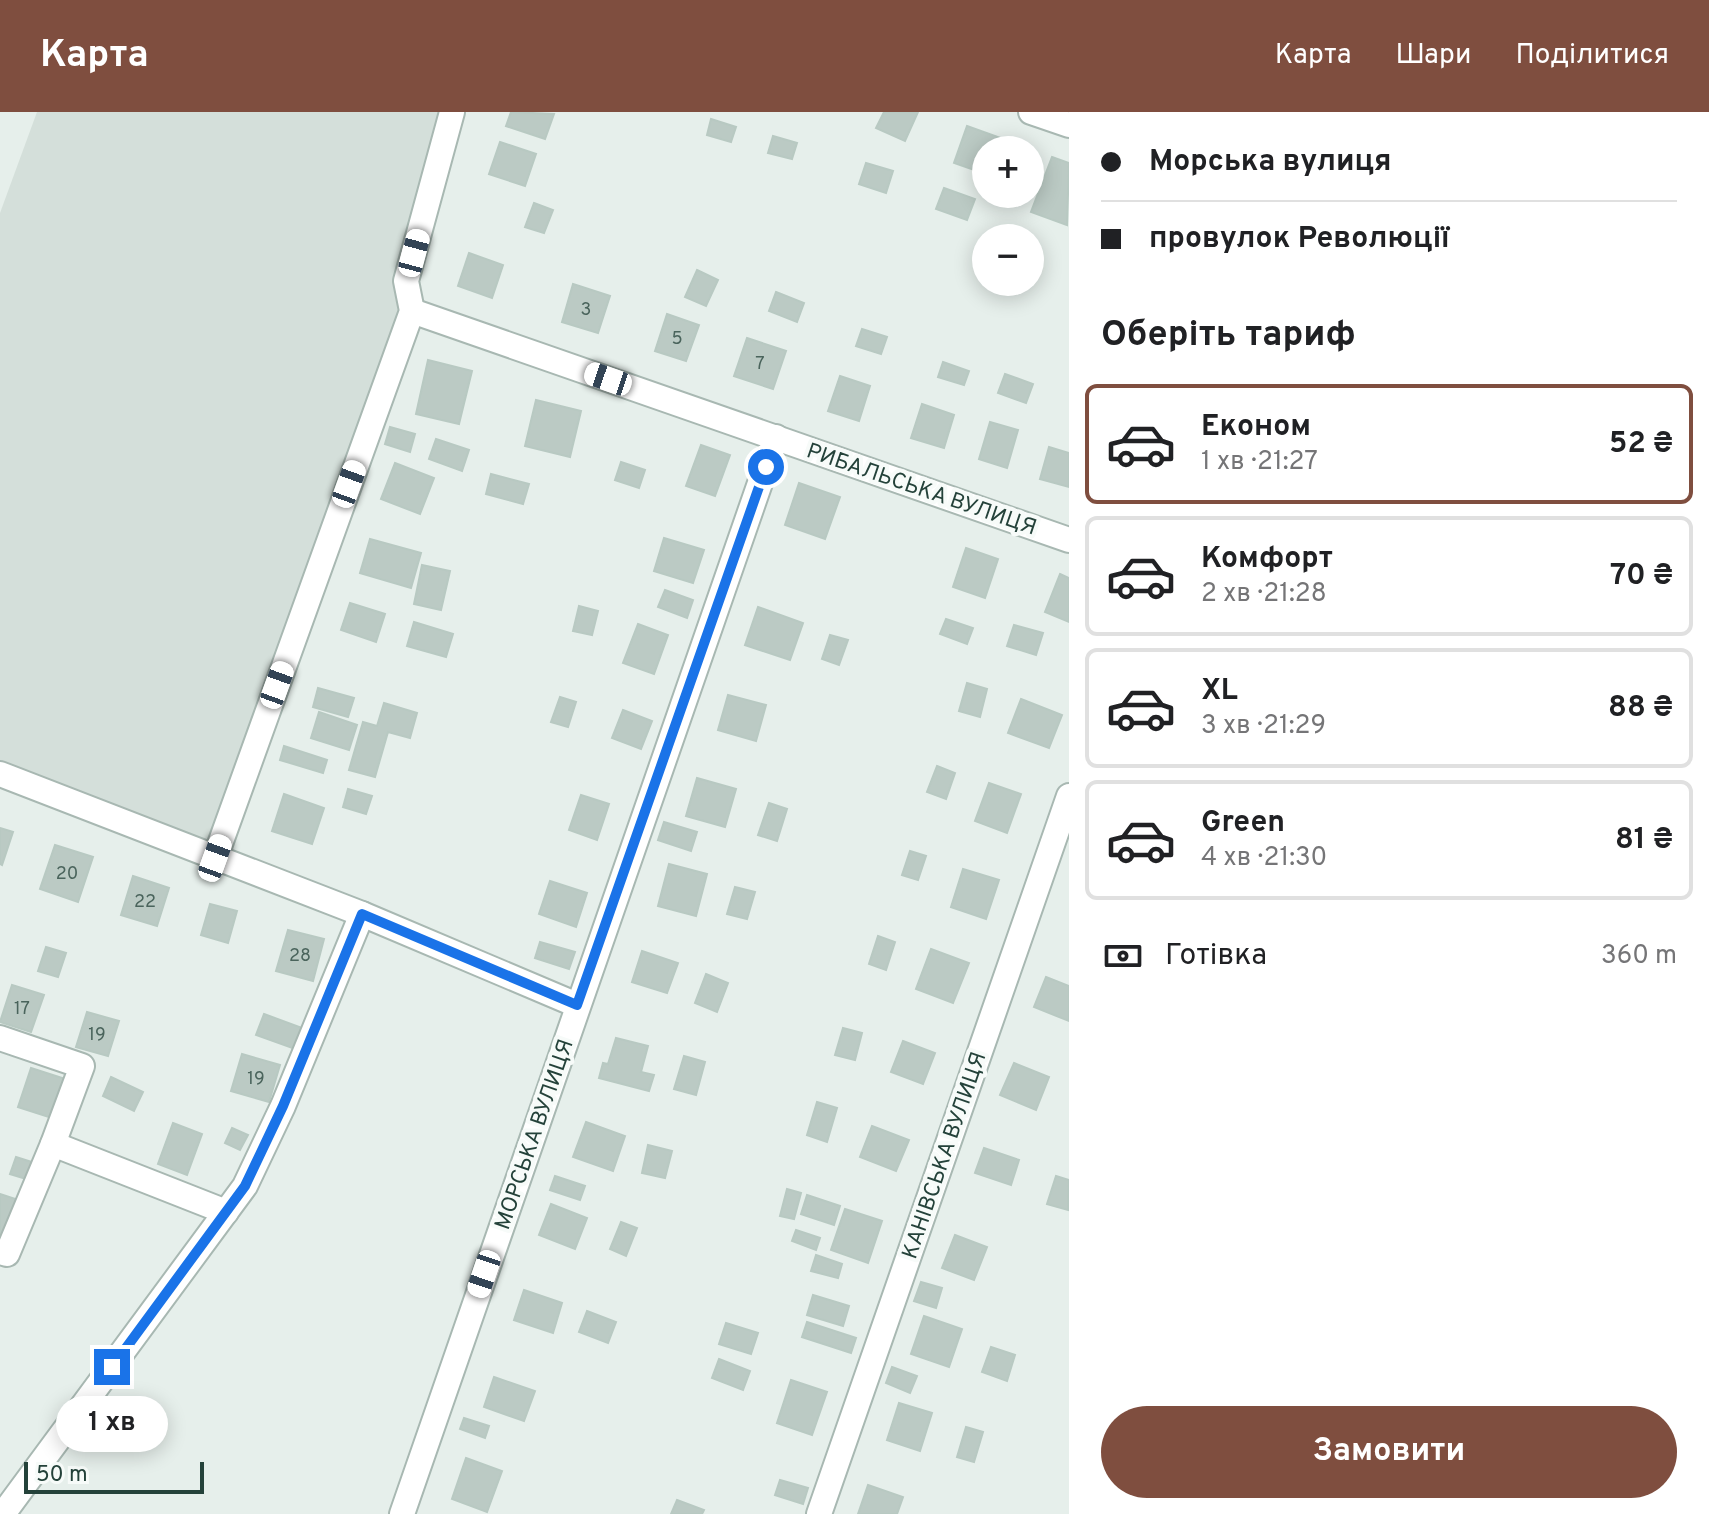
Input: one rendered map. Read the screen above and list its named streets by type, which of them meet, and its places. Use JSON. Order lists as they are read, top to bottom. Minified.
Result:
{"streets":{"street":["РИБАЛЬСЬКА ВУЛИЦЯ","МОРСЬКА ВУЛИЦЯ","КАНІВСЬКА ВУЛИЦЯ"]},"crossings":[["РИБАЛЬСЬКА ВУЛИЦЯ","МОРСЬКА ВУЛИЦЯ"]],"house_numbers":["3","5","7","20","22","28","17","19","19"],"scale_bar":"50 m","page":{"header":"Карта","nav":["Карта","Шари","Поділитися"],"banner":["Морська вулиця","провулок Революції"],"map_buttons":["+","−"],"heading":"Оберіть тариф","list":[{"name":"Економ","note":"1 хв · 21:27","value":"52 ₴"},{"name":"Комфорт","note":"2 хв · 21:28","value":"70 ₴"},{"name":"XL","note":"3 хв · 21:29","value":"88 ₴"},{"name":"Green","note":"4 хв · 21:30","value":"81 ₴"}],"pay":["Готівка","360 m"],"buttons":"Замовити","bubble":"1 хв","scale":"50 m"}}
